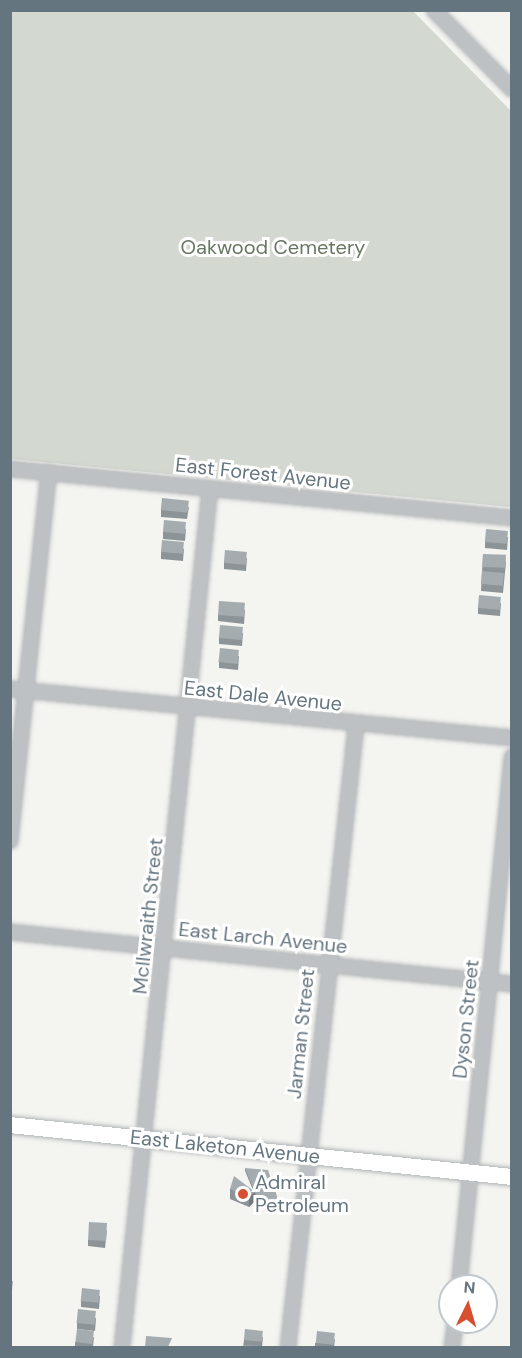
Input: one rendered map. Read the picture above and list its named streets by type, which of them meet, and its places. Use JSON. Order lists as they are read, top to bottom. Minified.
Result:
{"streets":{"main road":["East Laketon Avenue"],"street":["East Forest Avenue","East Dale Avenue","McIlwraith Street","East Larch Avenue","Dyson Street","Jarman Street"]},"crossings":[["East Forest Avenue","McIlwraith Street"],["East Dale Avenue","McIlwraith Street"],["East Dale Avenue","Jarman Street"],["McIlwraith Street","East Larch Avenue"],["McIlwraith Street","East Laketon Avenue"],["East Larch Avenue","Dyson Street"],["East Larch Avenue","Jarman Street"],["Dyson Street","East Laketon Avenue"],["Jarman Street","East Laketon Avenue"]],"parks":["Oakwood Cemetery"],"places":["Admiral Petroleum"],"north":"top"}
